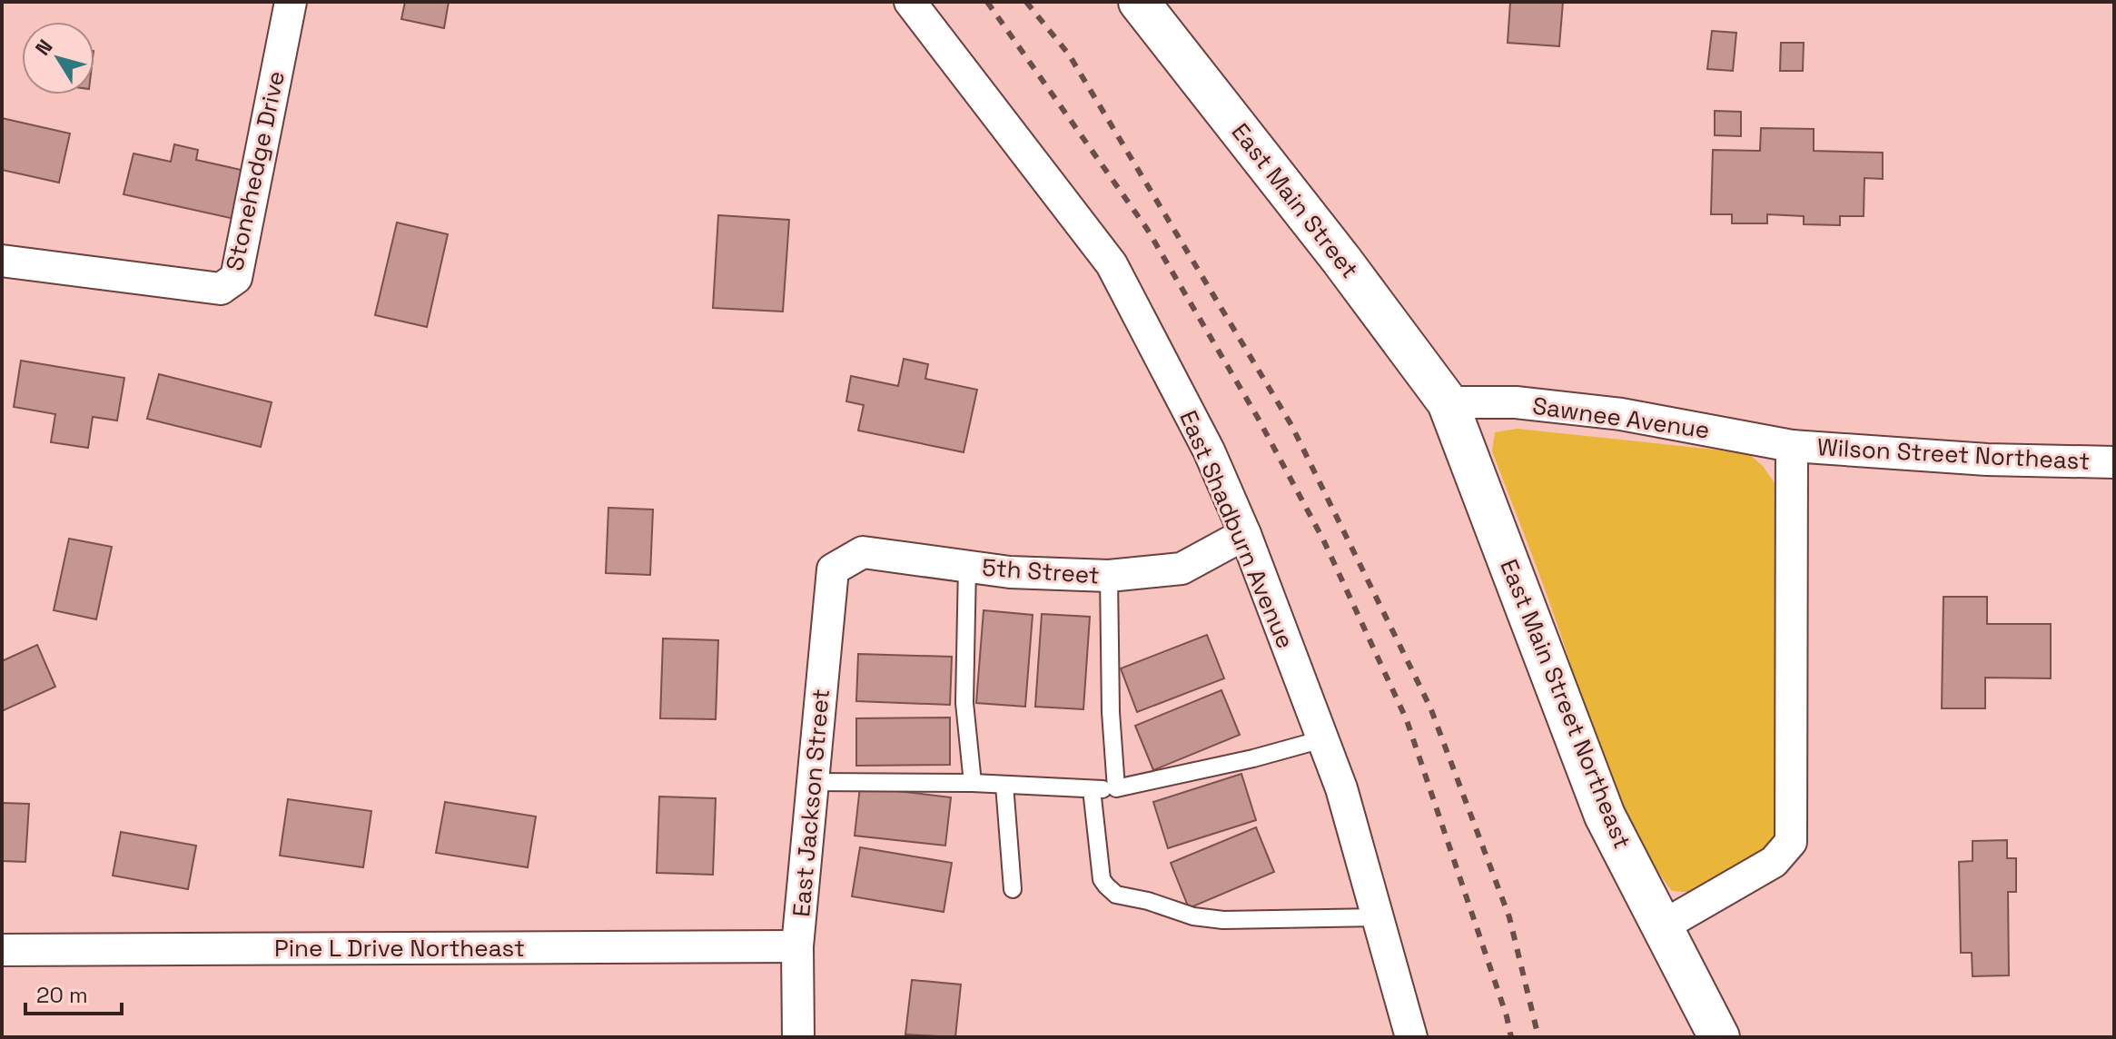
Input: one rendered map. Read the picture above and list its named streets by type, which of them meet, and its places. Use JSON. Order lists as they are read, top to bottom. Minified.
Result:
{"streets":{"street":["Stonehedge Drive","East Main Street","Sawnee Avenue","Wilson Street Northeast","East Shadburn Avenue","5th Street","East Main Street Northeast","East Jackson Street","Pine L Drive Northeast"]},"crossings":[["East Main Street","Sawnee Avenue"],["East Main Street","East Main Street Northeast"],["Sawnee Avenue","Wilson Street Northeast"],["Sawnee Avenue","East Main Street Northeast"],["East Shadburn Avenue","5th Street"],["5th Street","East Jackson Street"],["East Jackson Street","Pine L Drive Northeast"]],"scale_bar":"20 m","north":"top left"}
